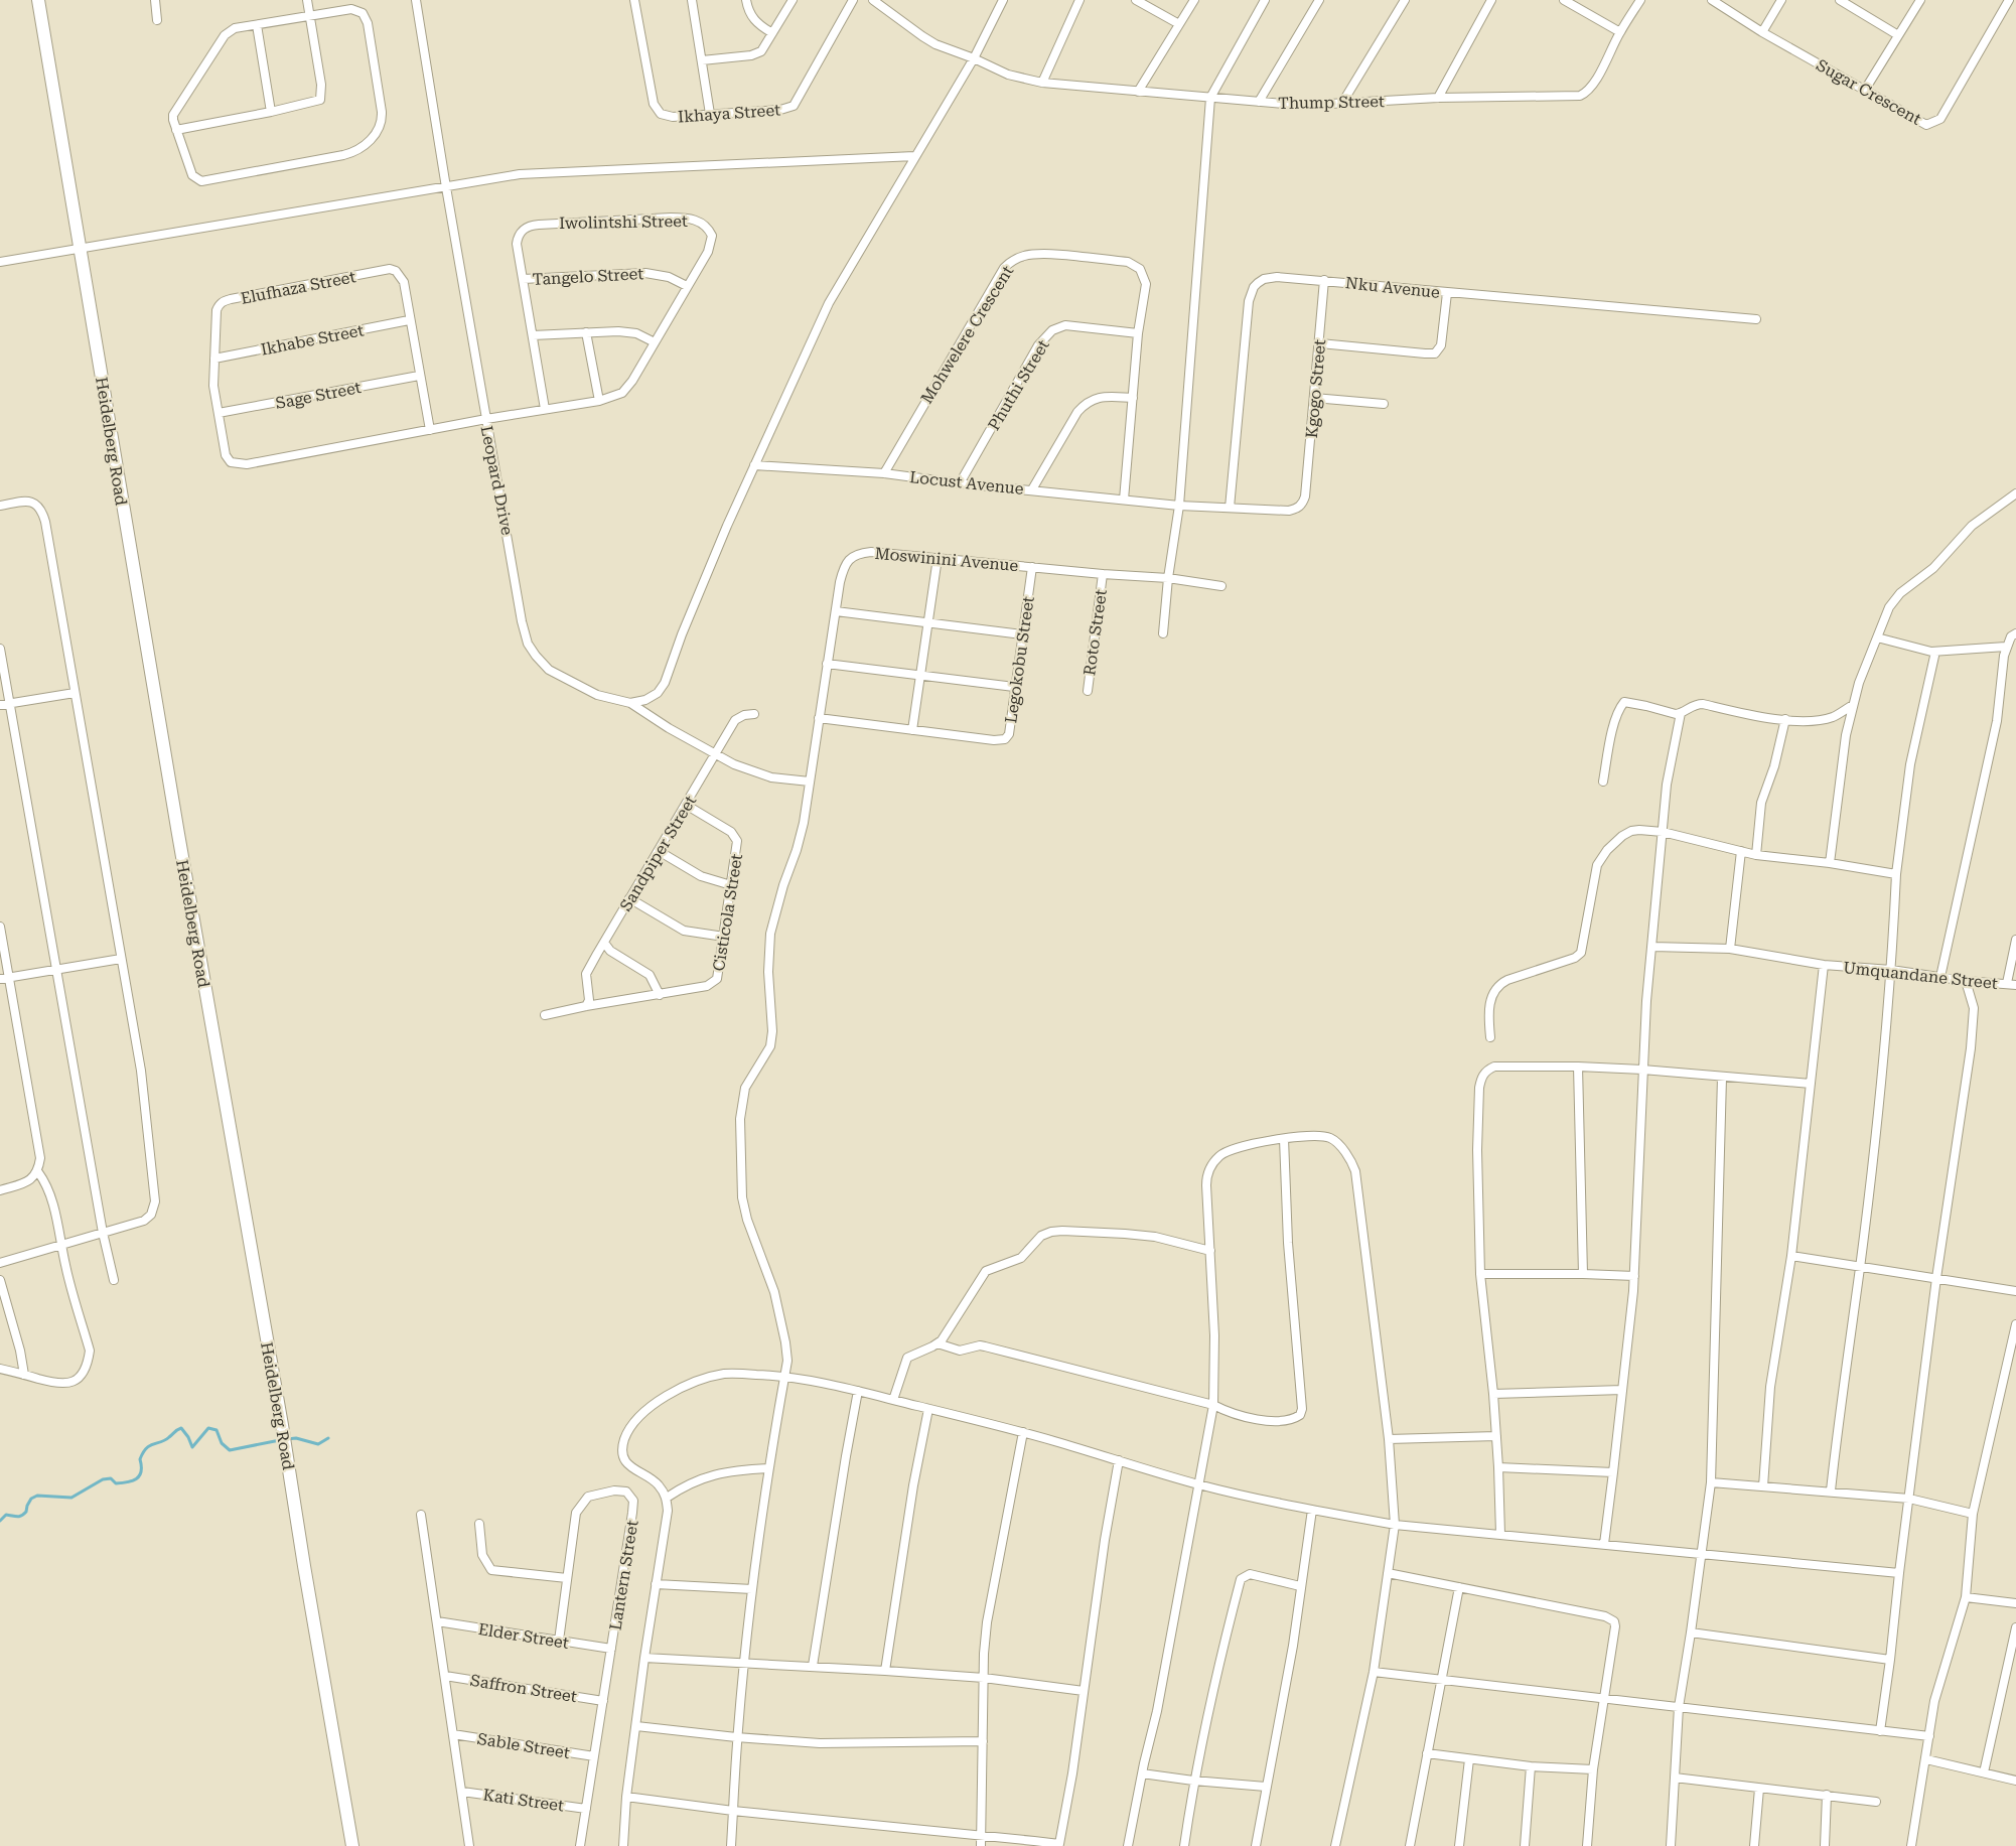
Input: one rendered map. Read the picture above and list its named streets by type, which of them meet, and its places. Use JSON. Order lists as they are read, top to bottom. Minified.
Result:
{"streets":{"main road":["Heidelberg Road"],"street":["Sugar Crescent","Thump Street","Ikhaya Street","Iwolintshi Street","Tangelo Street","Elufhaza Street","Nku Avenue","Mohwelere Crescent","Ikhabe Street","Phuthi Street","Kgogo Street","Sage Street","Leopard Drive","Locust Avenue","Moswinini Avenue","Roto Street","Legokobu Street","Sandpiper Street","Cisticola Street","Umquandane Street","Lantern Street","Elder Street","Saffron Street","Sable Street","Kati Street"]},"crossings":[["Iwolintshi Street","Tangelo Street"],["Iwolintshi Street","Elufhaza Street"],["Iwolintshi Street","Leopard Drive"],["Elufhaza Street","Ikhabe Street"],["Elufhaza Street","Sage Street"],["Elufhaza Street","Leopard Drive"],["Nku Avenue","Kgogo Street"],["Nku Avenue","Locust Avenue"],["Mohwelere Crescent","Phuthi Street"],["Mohwelere Crescent","Locust Avenue"],["Phuthi Street","Locust Avenue"],["Kgogo Street","Locust Avenue"],["Leopard Drive","Moswinini Avenue"],["Leopard Drive","Sandpiper Street"],["Moswinini Avenue","Roto Street"],["Moswinini Avenue","Legokobu Street"],["Sandpiper Street","Cisticola Street"],["Lantern Street","Elder Street"],["Lantern Street","Saffron Street"],["Lantern Street","Sable Street"],["Lantern Street","Kati Street"]]}
